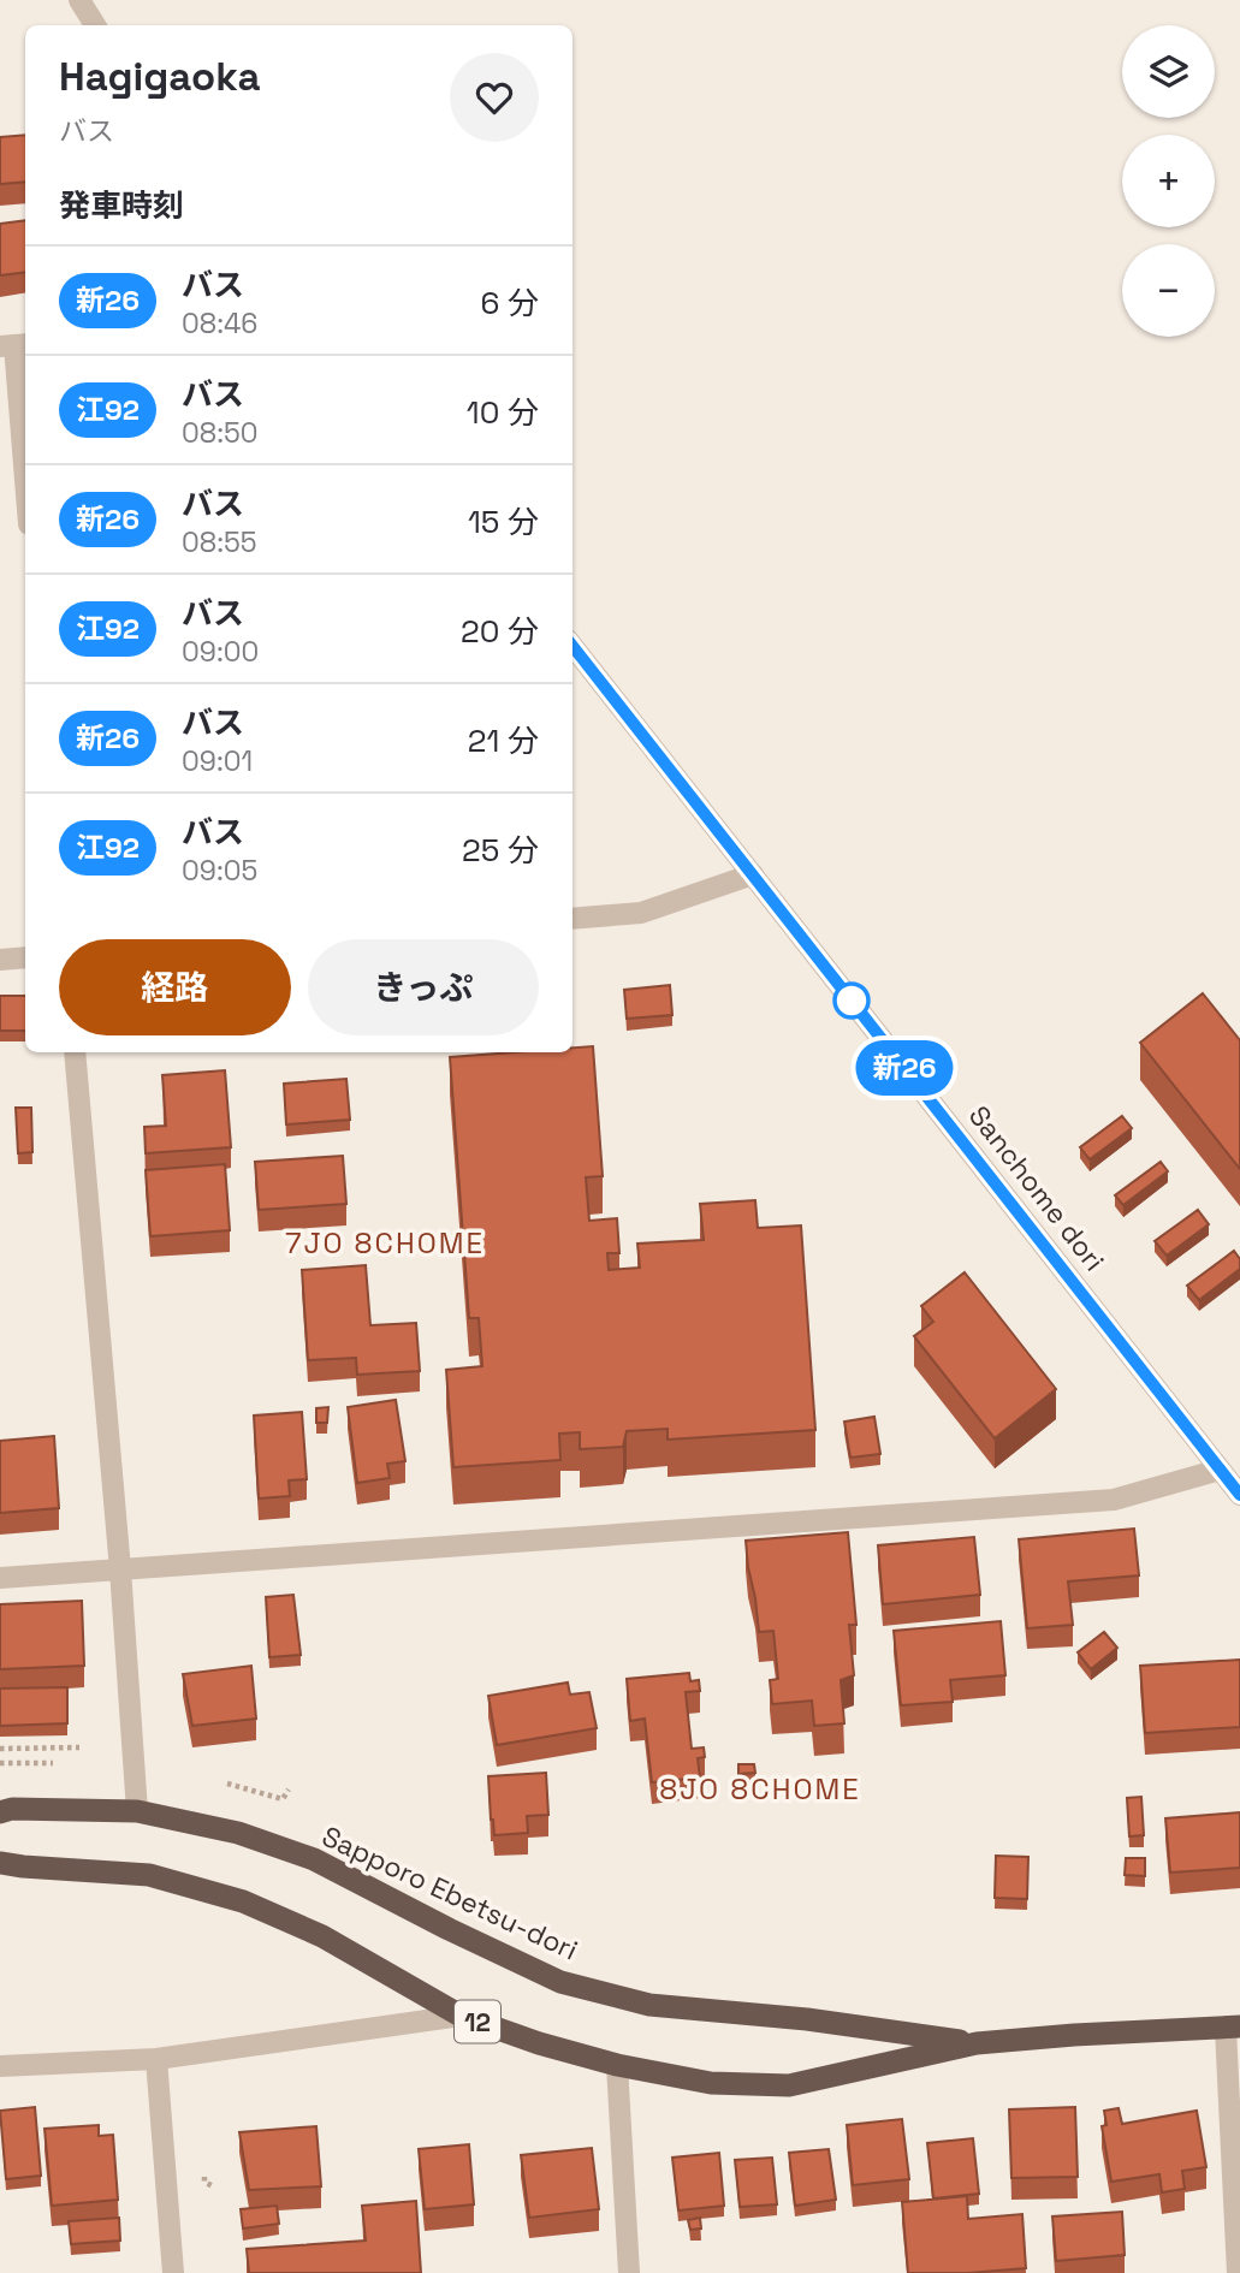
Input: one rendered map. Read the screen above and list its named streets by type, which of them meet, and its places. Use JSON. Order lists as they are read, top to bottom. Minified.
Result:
{"streets":{"highway":["Sapporo Ebetsu-dori","12"],"street":["Sanchome dori"]},"districts":["7JO 8CHOME","8JO 8CHOME"],"lines":["bus line 新26"],"page":{"on_map":"新26","map_buttons":["+","−"],"heading":[["Hagigaoka","バス"],"発車時刻"],"list":[{"mark":"新26","name":"バス","note":"08:46","value":"6 分"},{"mark":"江92","name":"バス","note":"08:50","value":"10 分"},{"mark":"新26","name":"バス","note":"08:55","value":"15 分"},{"mark":"江92","name":"バス","note":"09:00","value":"20 分"},{"mark":"新26","name":"バス","note":"09:01","value":"21 分"},{"mark":"江92","name":"バス","note":"09:05","value":"25 分"}],"buttons":["経路","きっぷ"]}}
